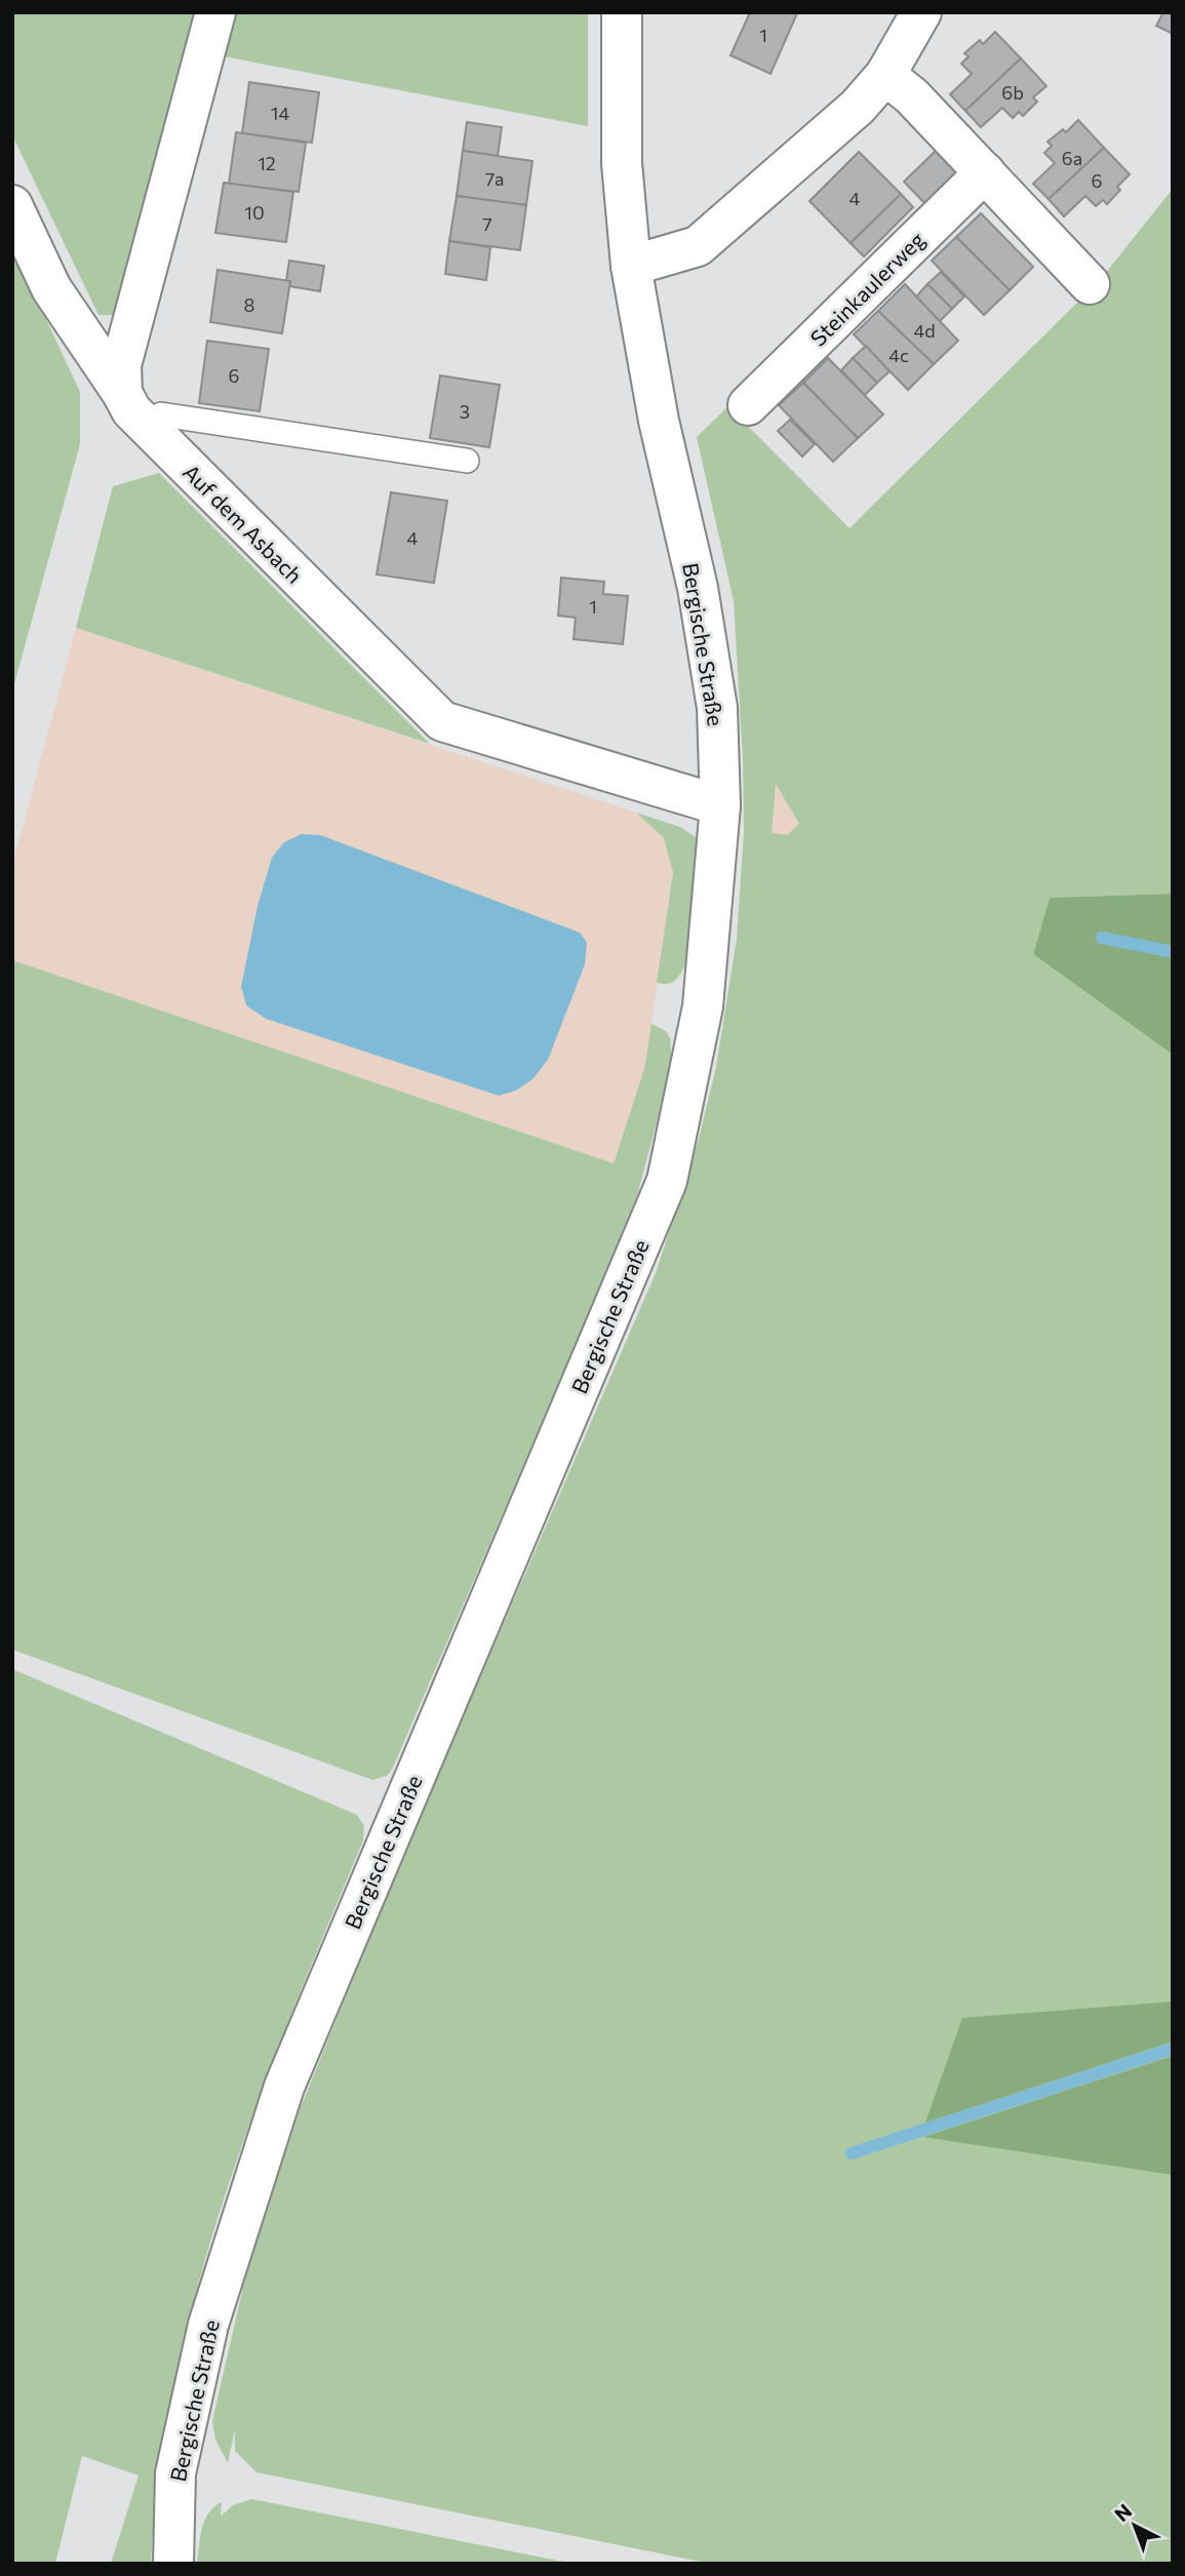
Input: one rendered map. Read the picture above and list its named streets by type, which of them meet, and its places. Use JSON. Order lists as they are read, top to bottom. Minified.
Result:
{"streets":{"main road":["Steinkaulerweg","Auf dem Asbach","Bergische Straße"]},"crossings":[["Auf dem Asbach","Bergische Straße"]],"house_numbers":["1","6b","14","6a","12","7a","6","4","10","7","8","4d","4c","6","3","4","1"],"north":"top left"}
